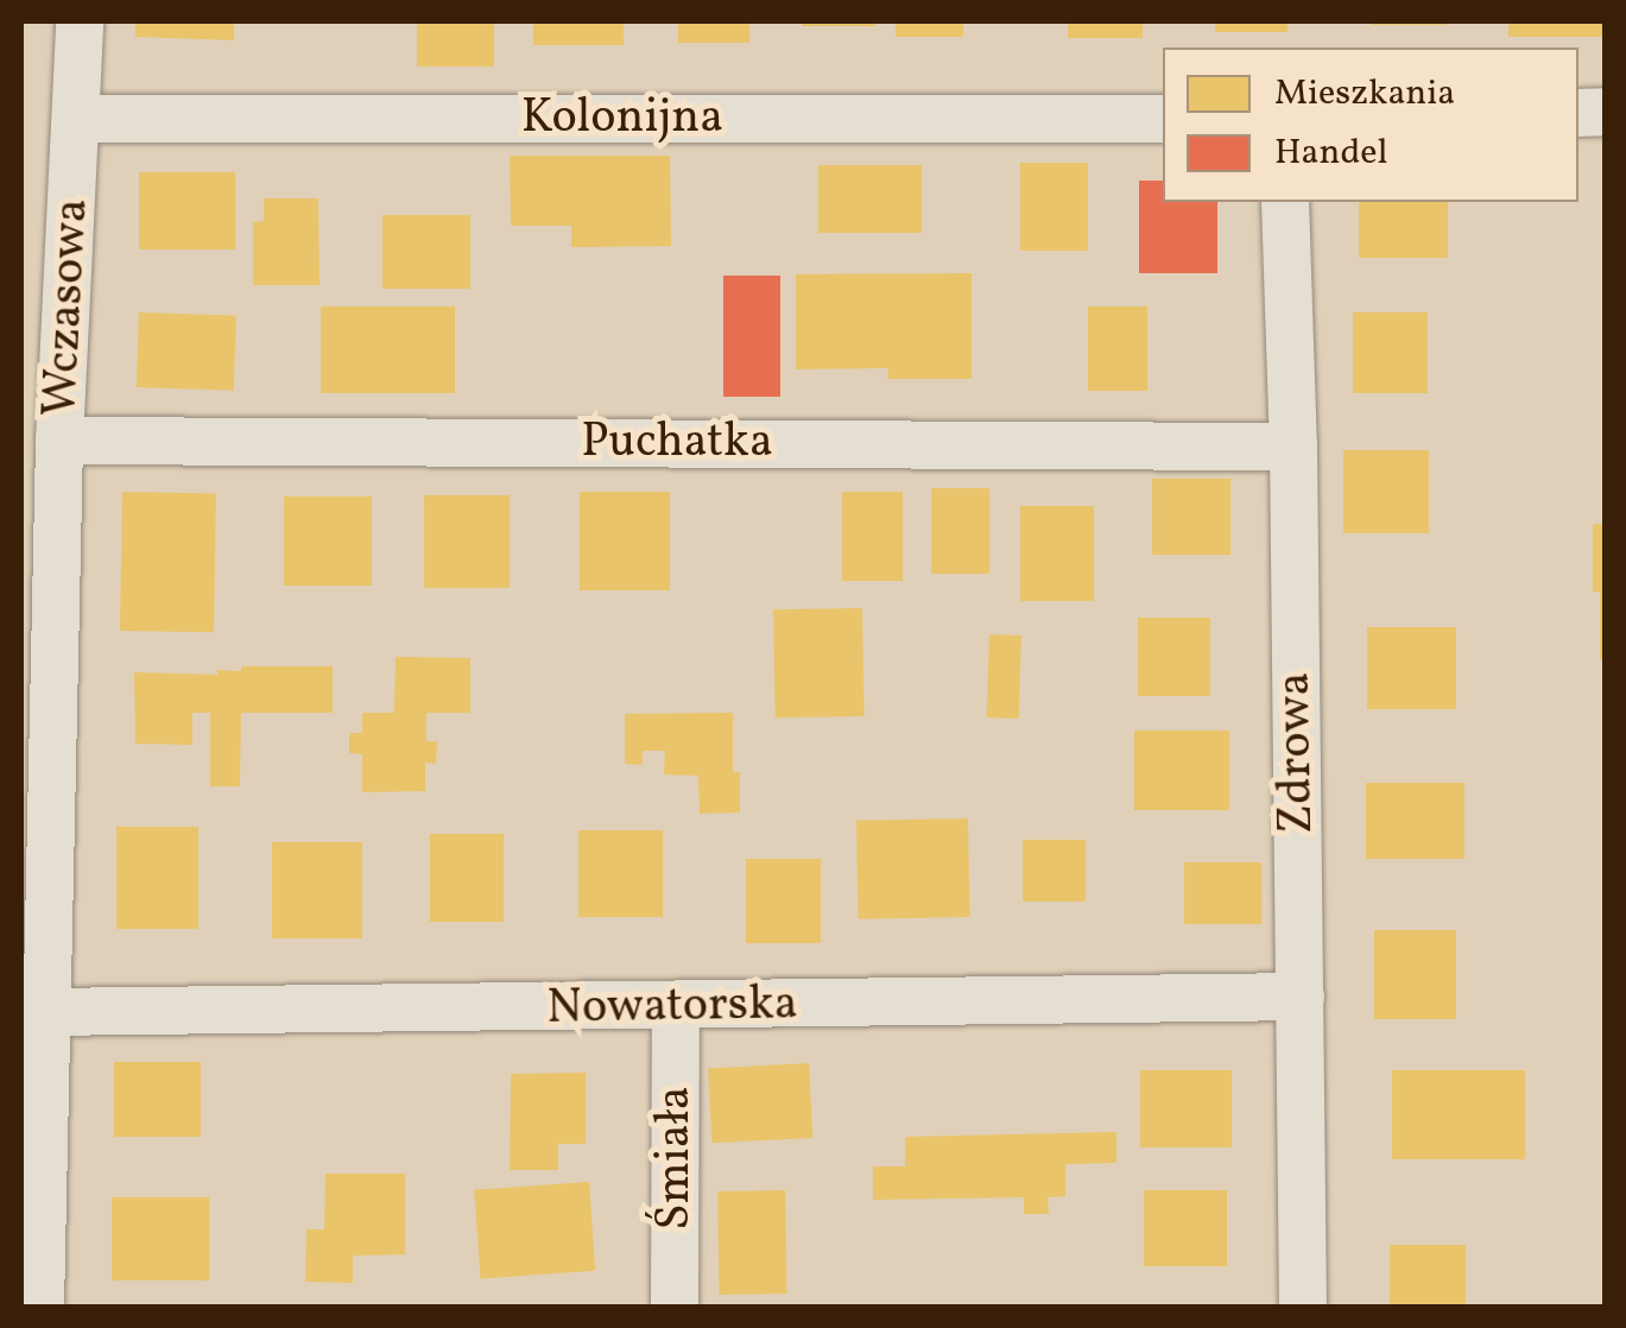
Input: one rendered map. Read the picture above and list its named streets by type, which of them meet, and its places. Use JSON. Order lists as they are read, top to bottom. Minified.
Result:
{"streets":{"street":["Kolonijna","Wczasowa","Puchatka","Zdrowa","Nowatorska","Śmiała"]},"crossings":[["Kolonijna","Wczasowa"],["Wczasowa","Puchatka"],["Wczasowa","Nowatorska"],["Puchatka","Zdrowa"],["Zdrowa","Nowatorska"],["Nowatorska","Śmiała"]],"legend":["Mieszkania","Handel"]}
